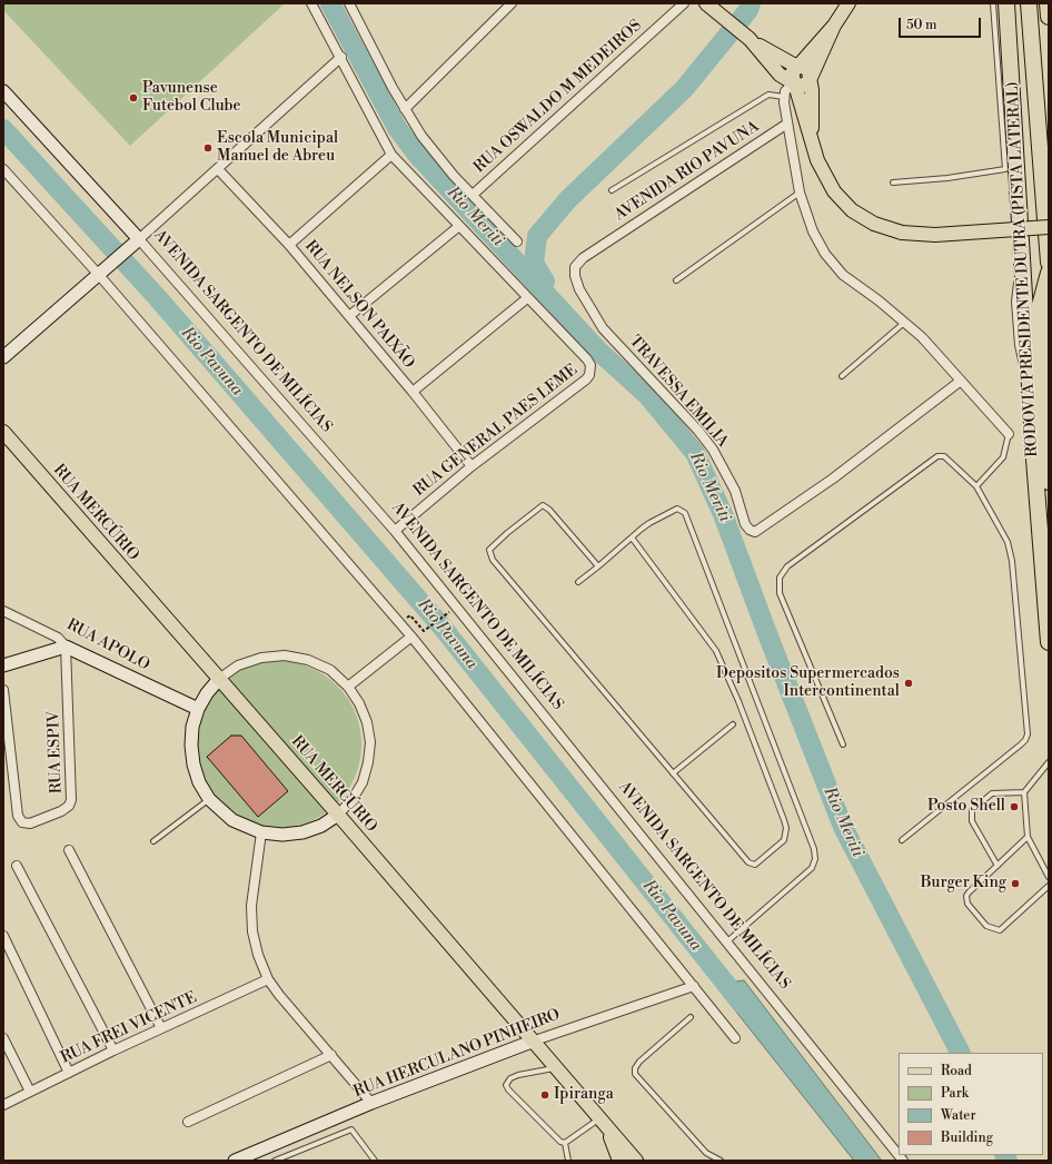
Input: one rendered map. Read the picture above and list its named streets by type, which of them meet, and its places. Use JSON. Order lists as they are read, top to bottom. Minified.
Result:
{"streets":{"highway":["RODOVIA PRESIDENTE DUTRA (PISTA LATERAL)"],"main road":["RUA MERCÚRIO"],"street":["RUA OSWALDO M MEDEIROS","AVENIDA RIO PAVUNA","RUA NELSON PAIXÃO","AVENIDA SARGENTO DE MILÍCIAS","TRAVESSA EMILIA","RUA GENERAL PAES LEME","RUA APOLO","RUA ESPIV","RUA FREI VICENTE","RUA HERCULANO PINHEIRO"]},"crossings":[["AVENIDA RIO PAVUNA","TRAVESSA EMILIA"],["RUA NELSON PAIXÃO","RUA GENERAL PAES LEME"],["AVENIDA SARGENTO DE MILÍCIAS","RUA GENERAL PAES LEME"],["RUA MERCÚRIO","RUA HERCULANO PINHEIRO"],["RUA APOLO","RUA ESPIV"]],"water":["Rio Meriti","Rio Pavuna"],"places":["Pavunense Futebol Clube","Escola Municipal Manuel de Abreu","Depositos Supermercados Intercontinental","Posto Shell","Burger King","Ipiranga"],"legend":["Road","Park","Water","Building"],"scale_bar":"50 m"}
